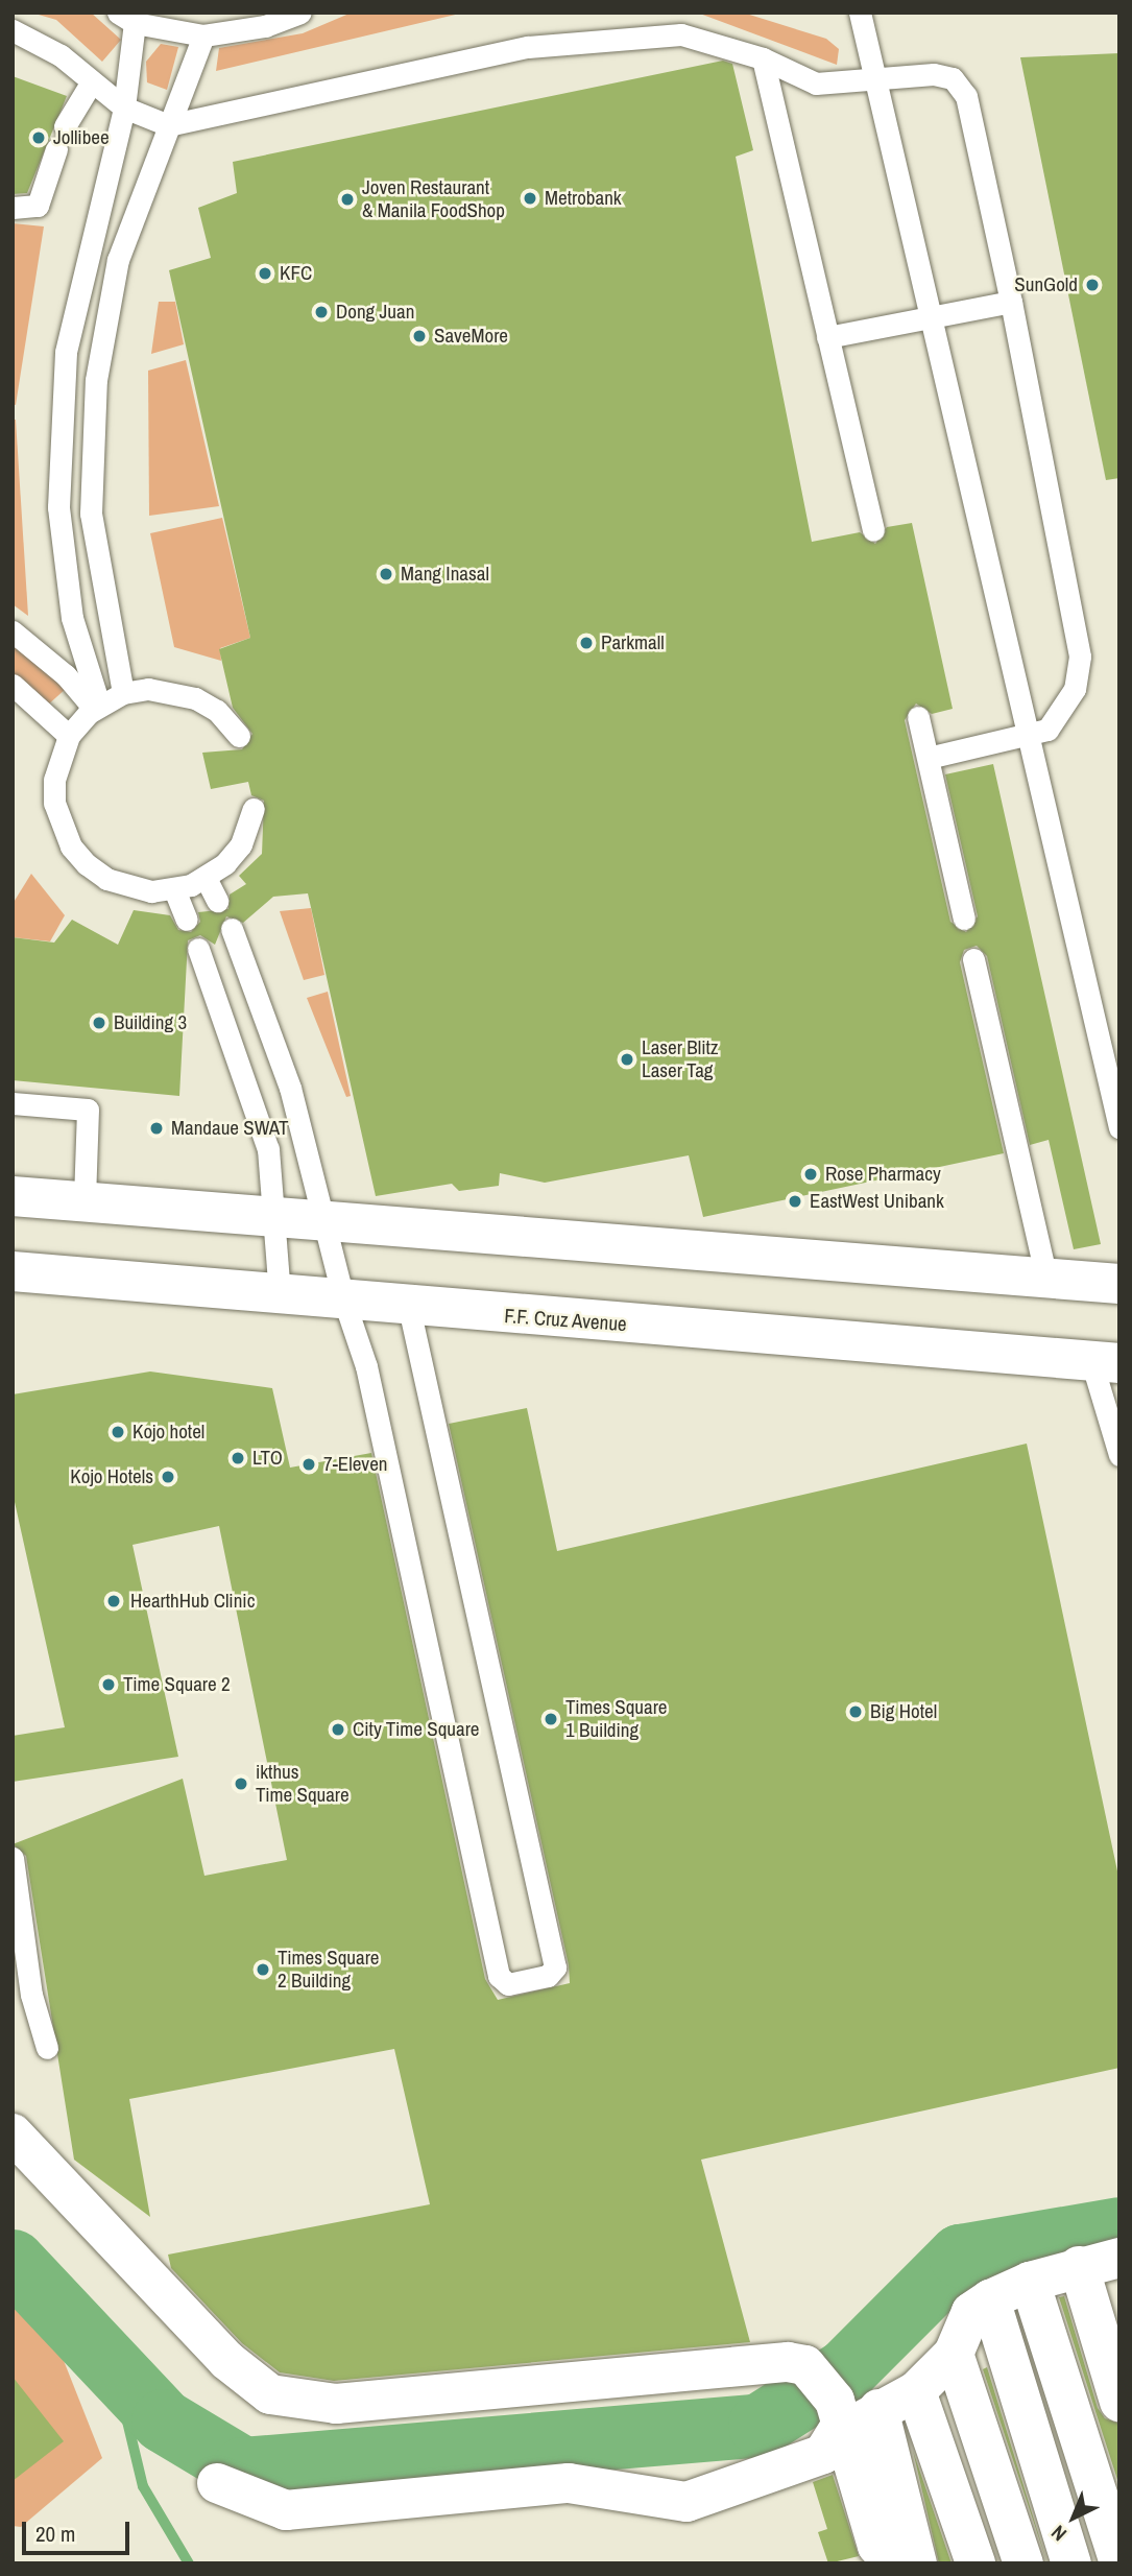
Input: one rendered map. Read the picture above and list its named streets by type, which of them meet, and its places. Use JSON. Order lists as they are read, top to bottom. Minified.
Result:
{"streets":{"street":["F.F. Cruz Avenue"]},"places":["Jollibee","Metrobank","Joven Restaurant & Manila FoodShop","KFC","SunGold","Dong Juan","SaveMore","Mang Inasal","Parkmall","Building 3","Laser Blitz Laser Tag","Mandaue SWAT","Rose Pharmacy","EastWest Unibank","Kojo hotel","LTO","7-Eleven","Kojo Hotels","HearthHub Clinic","Time Square 2","Big Hotel","Times Square 1 Building","City Time Square","ikthus Time Square","Times Square 2 Building"],"scale_bar":"20 m","north":"bottom left"}
